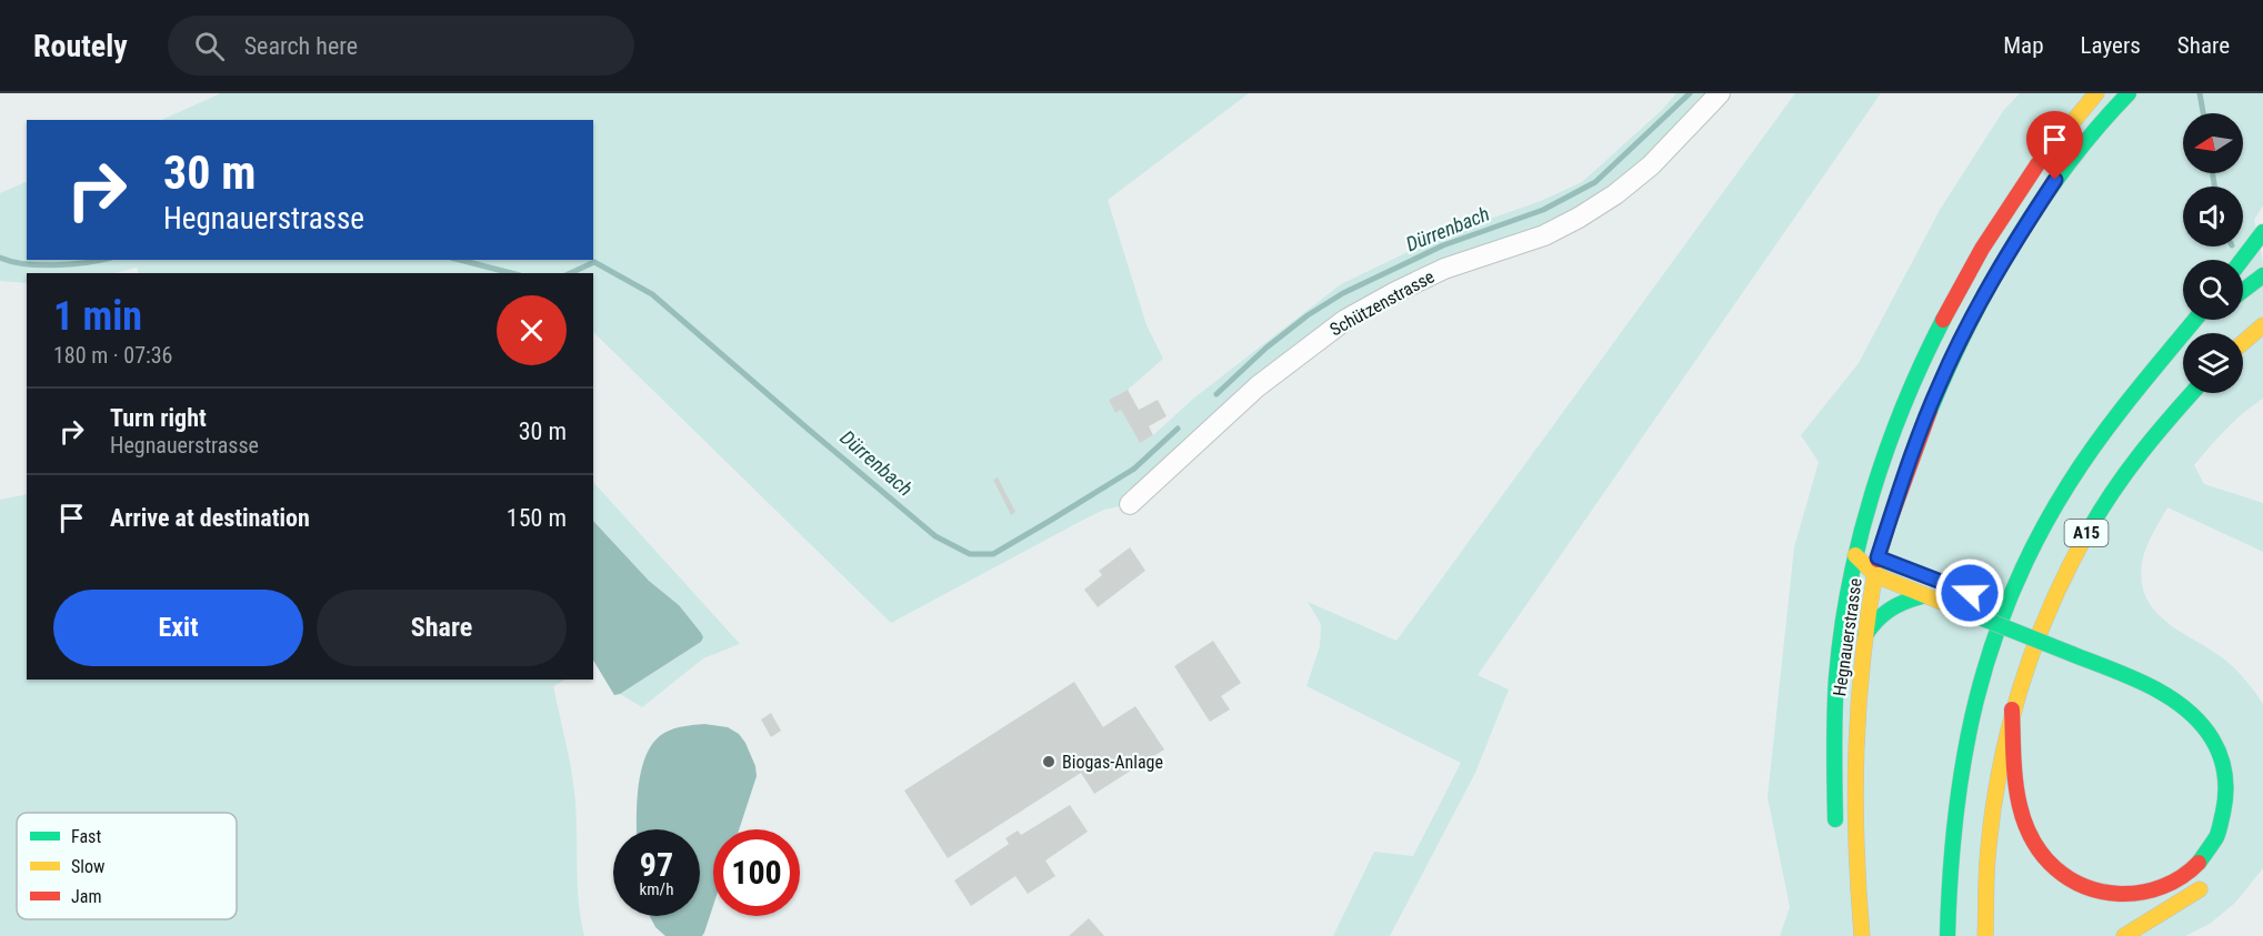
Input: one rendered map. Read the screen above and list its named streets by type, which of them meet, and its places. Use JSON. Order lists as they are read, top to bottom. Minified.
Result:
{"streets":{"main road":["A15","Hegnauerstrasse"],"street":["Schützenstrasse"]},"water":["Dürrenbach"],"places":["Biogas-Anlage"],"legend":["Fast","Slow","Jam"],"north":"left","page":{"header":"Routely","search":"Search here","nav":["Map","Layers","Share"],"turn":["30 m","Hegnauerstrasse"],"heading":["1 min","180 m · 07:36"],"list":[{"name":"Turn right","note":"Hegnauerstrasse","value":"30 m"},{"name":"Arrive at destination","value":"150 m"}],"buttons":["Exit","Share"],"speed":"97 km/h","limit":"100"}}
